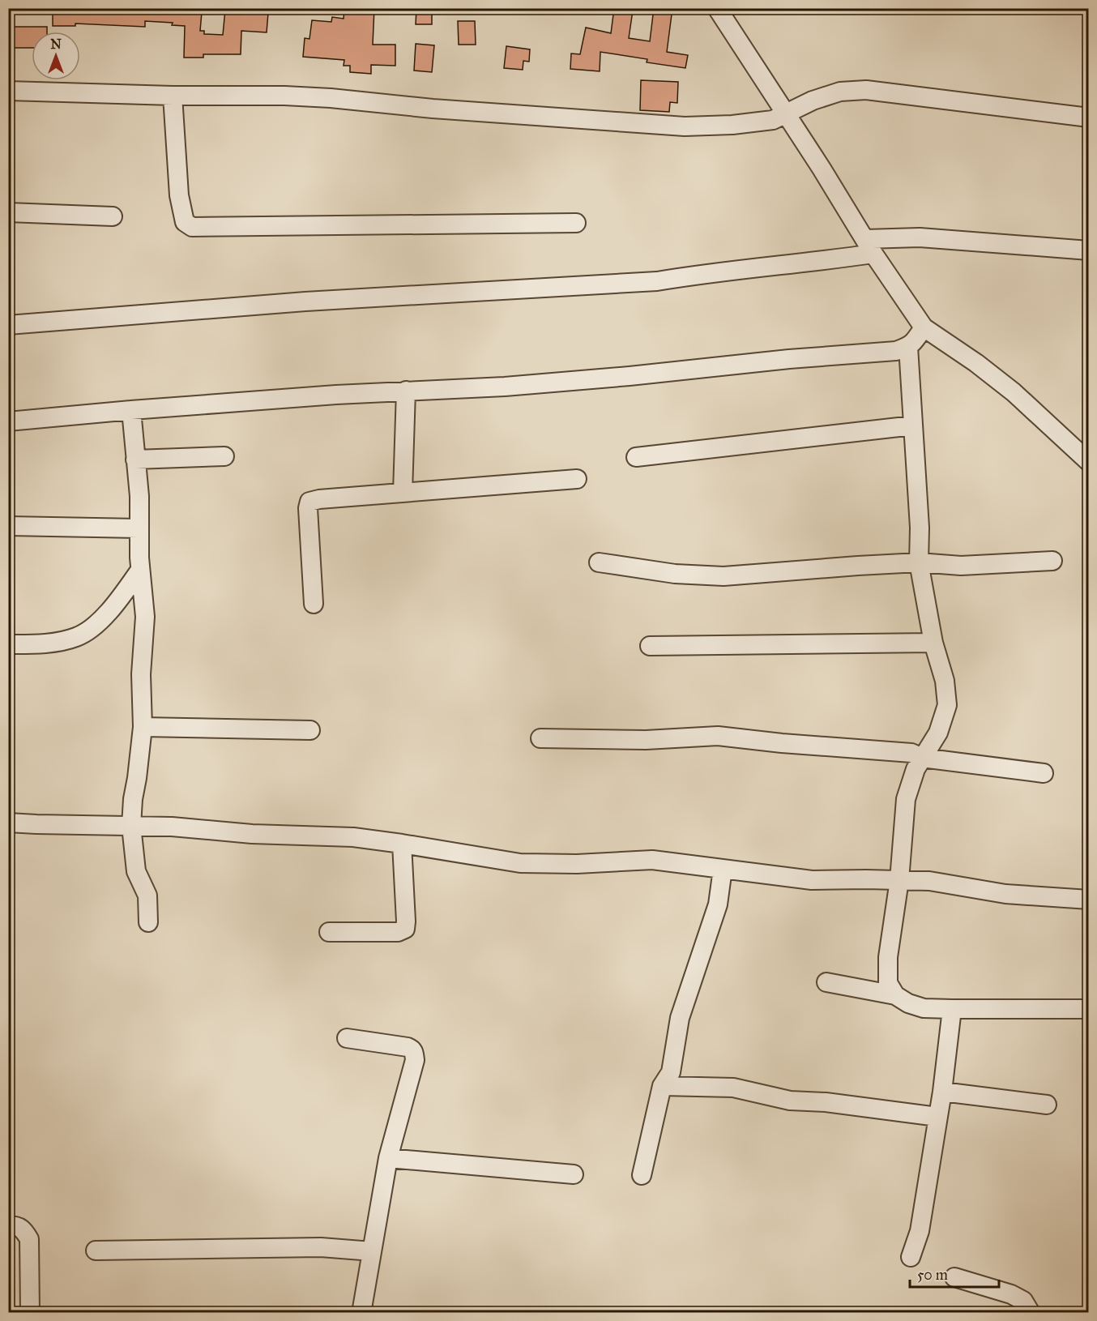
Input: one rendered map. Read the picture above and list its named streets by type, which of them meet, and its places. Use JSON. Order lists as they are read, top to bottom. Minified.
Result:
{"scale_bar":"50 m","north":"top"}
